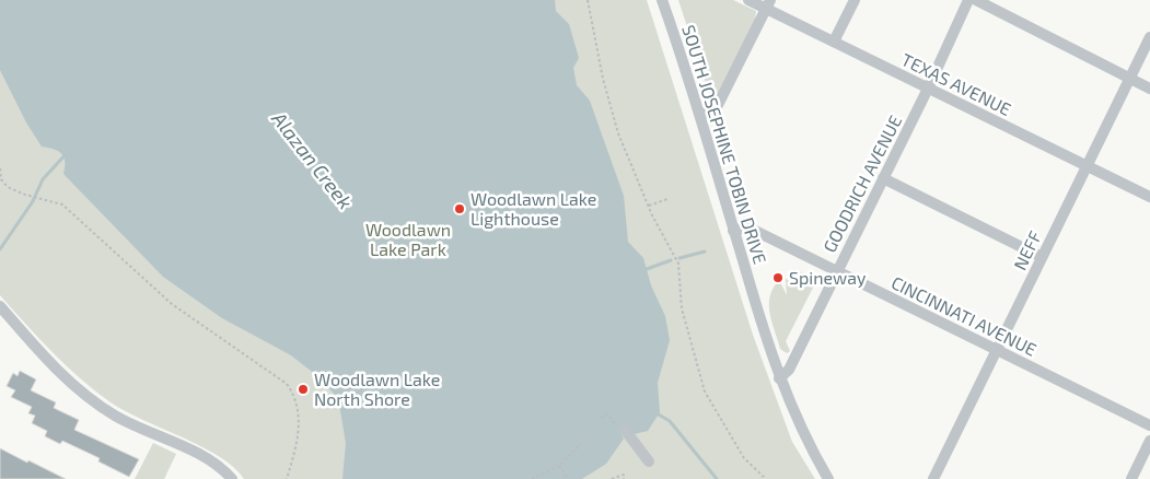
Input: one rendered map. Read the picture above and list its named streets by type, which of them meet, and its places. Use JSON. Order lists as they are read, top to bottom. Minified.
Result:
{"streets":{"street":["TEXAS AVENUE","SOUTH JOSEPHINE TOBIN DRIVE","GOODRICH AVENUE","NEFF","CINCINNATI AVENUE"]},"crossings":[["TEXAS AVENUE","GOODRICH AVENUE"],["TEXAS AVENUE","NEFF"],["SOUTH JOSEPHINE TOBIN DRIVE","GOODRICH AVENUE"],["SOUTH JOSEPHINE TOBIN DRIVE","CINCINNATI AVENUE"],["GOODRICH AVENUE","CINCINNATI AVENUE"],["NEFF","CINCINNATI AVENUE"]],"water":["Alazan Creek"],"parks":["Woodlawn Lake Park"],"places":["Woodlawn Lake Lighthouse","Spineway","Woodlawn Lake North Shore"]}
